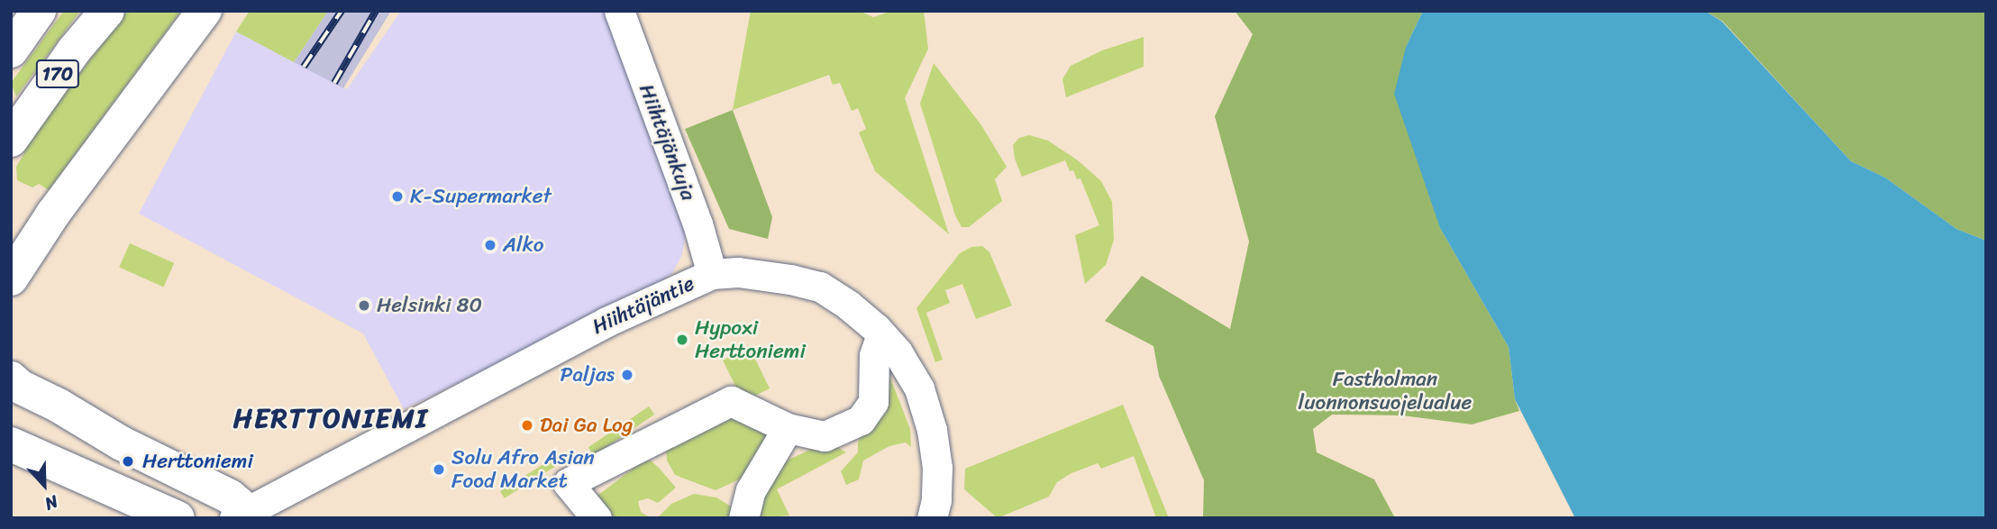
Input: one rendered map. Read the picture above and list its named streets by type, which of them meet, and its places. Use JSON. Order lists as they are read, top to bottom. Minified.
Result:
{"streets":{"main road":["170"],"street":["Hiihtäjänkuja","Hiihtäjäntie"]},"crossings":[["Hiihtäjänkuja","Hiihtäjäntie"]],"districts":["HERTTONIEMI"],"parks":["Fastholman luonnonsuojelualue"],"places":["K-Supermarket","Alko","Helsinki 80","Hypoxi Herttoniemi","Paljas","Dai Ga Log","Herttoniemi","Solu Afro Asian Food Market"],"north":"bottom"}
